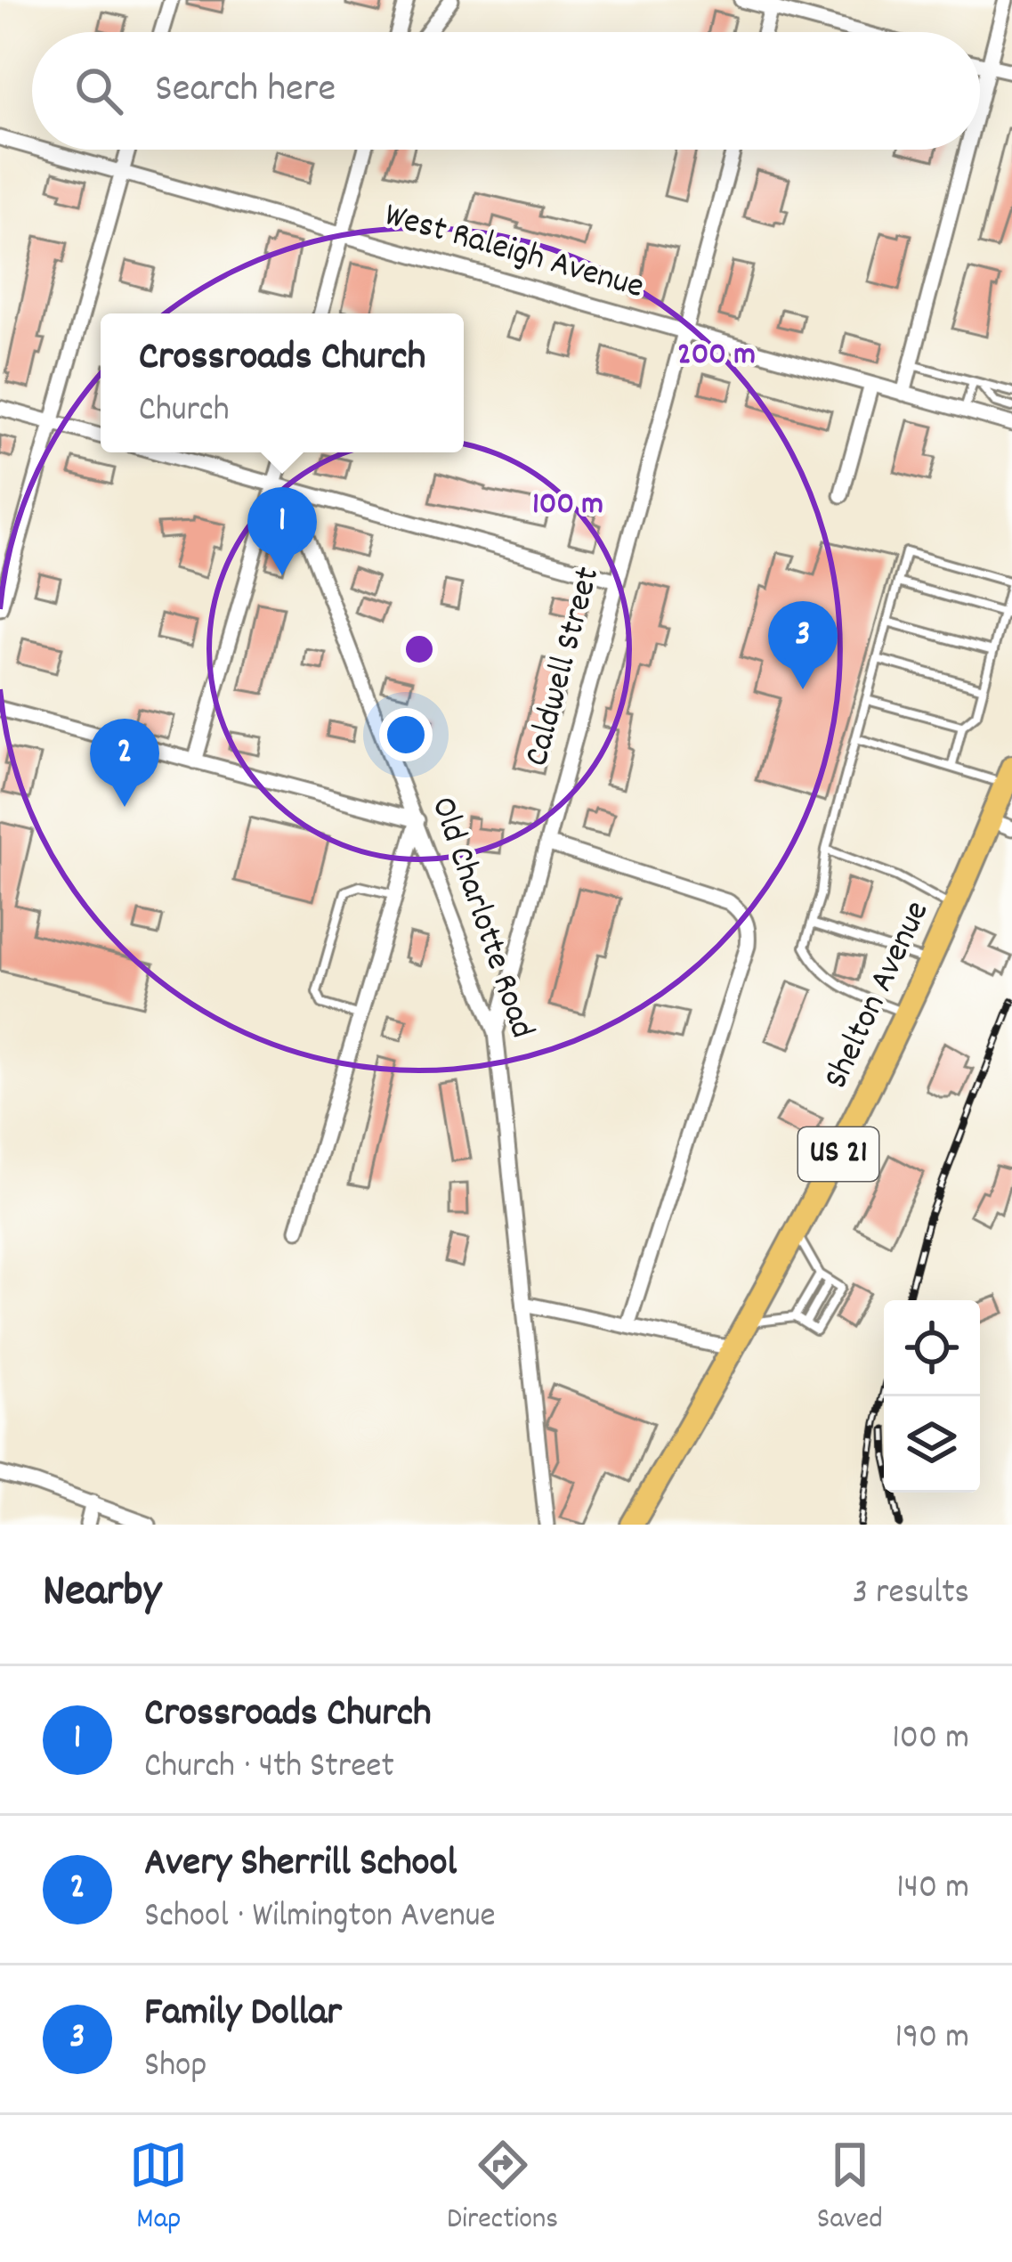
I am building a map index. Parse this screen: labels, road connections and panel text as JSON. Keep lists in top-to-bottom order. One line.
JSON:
{"streets":{"main road":["Shelton Avenue","US 21"],"street":["West Raleigh Avenue","Caldwell Street","Old Charlotte Road"]},"crossings":[["West Raleigh Avenue","Caldwell Street"],["Caldwell Street","Old Charlotte Road"]],"page":{"search":"Search here","popup":["Crossroads Church","Church"],"pins":["1","3","2"],"heading":["Nearby","3 results"],"list":[{"mark":"1","name":"Crossroads Church","note":"Church · 4th Street","value":"100 m"},{"mark":"2","name":"Avery Sherrill School","note":"School · Wilmington Avenue","value":"140 m"},{"mark":"3","name":"Family Dollar","note":"Shop","value":"190 m"}],"nav":["Map","Directions","Saved"]},"rings":["200 m","100 m"]}
